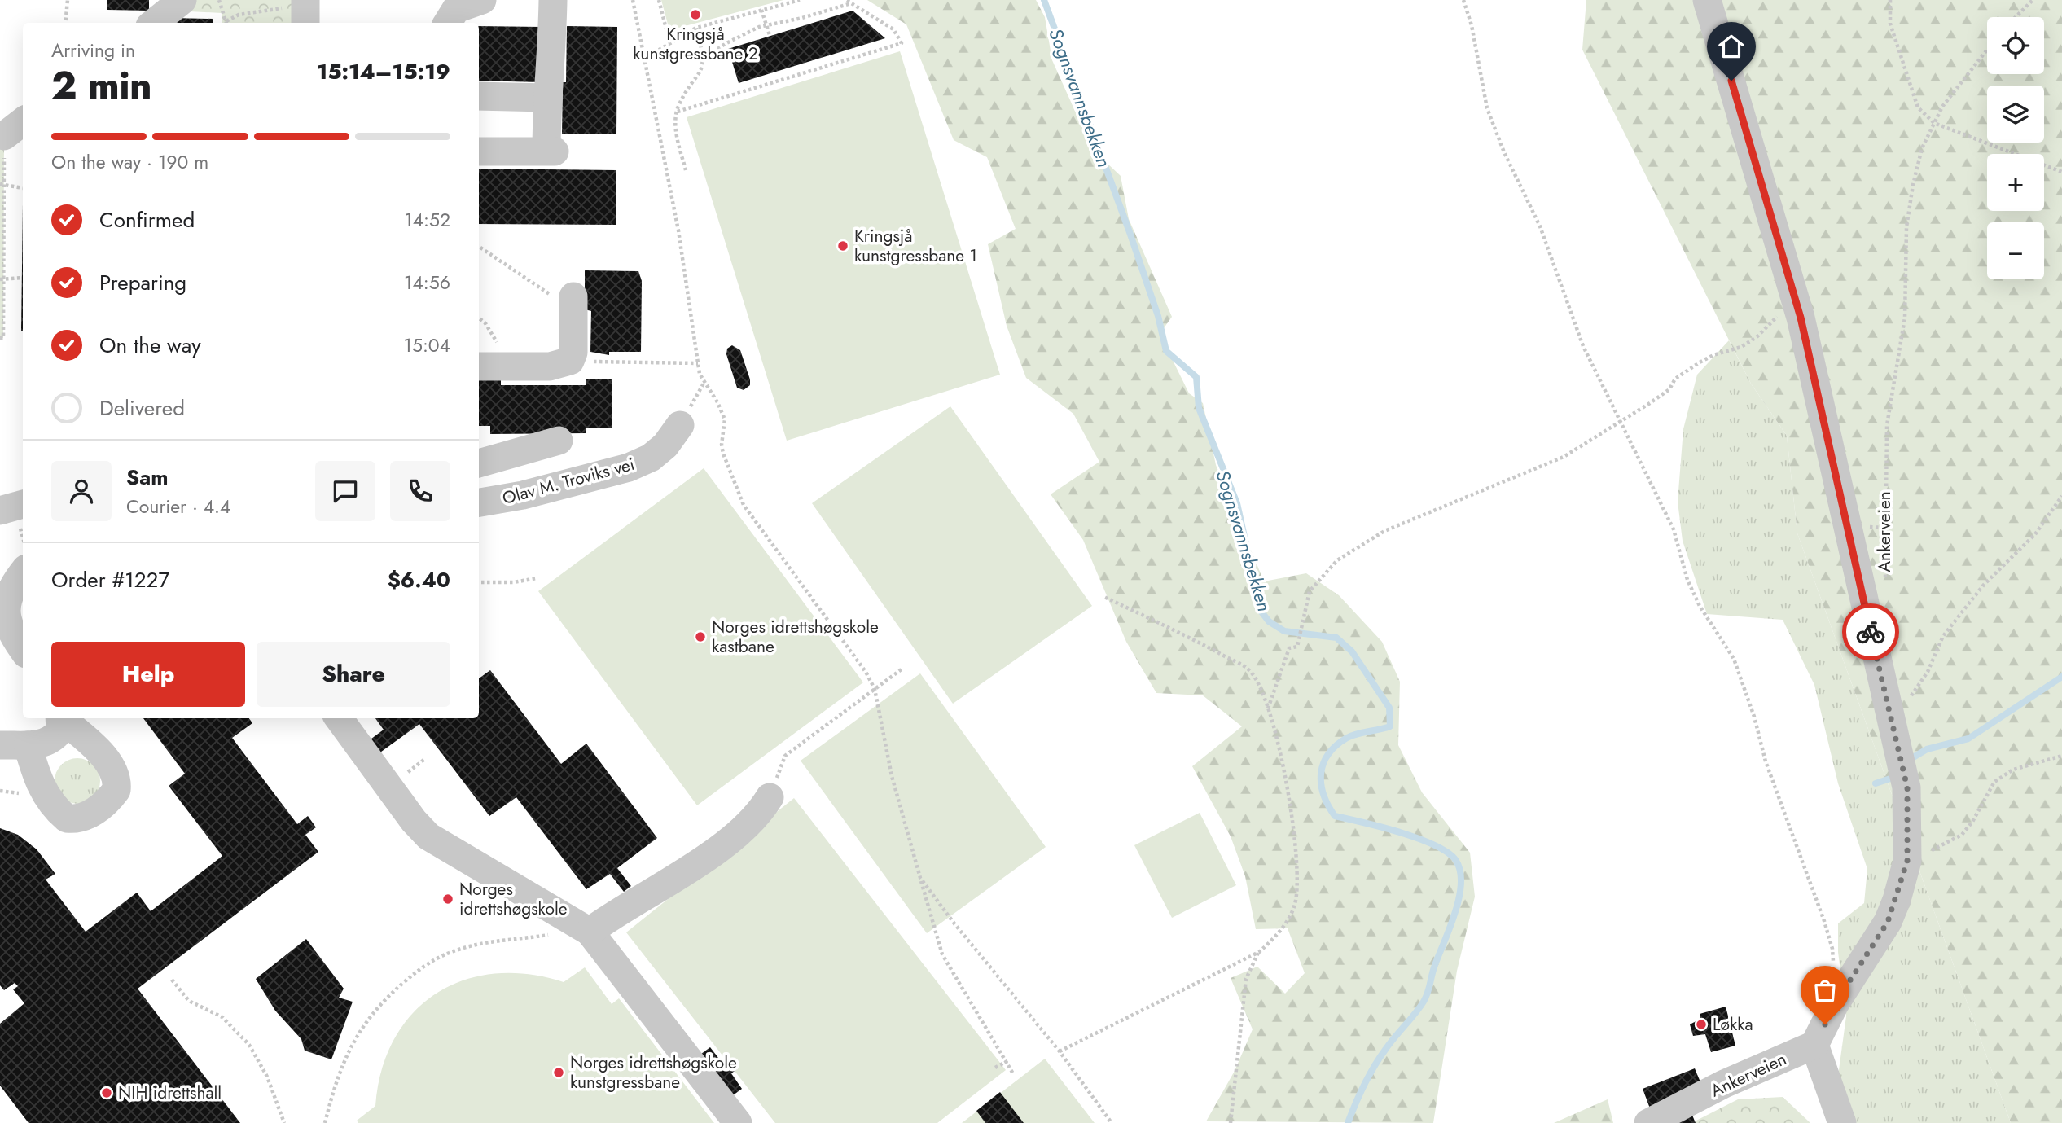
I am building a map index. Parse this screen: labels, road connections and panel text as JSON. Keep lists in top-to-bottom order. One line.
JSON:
{"streets":{"street":["Olav M. Troviks vei","Ankerveien"]},"water":["Sognsvannsbekken"],"places":["Kringsjå kunstgressbane 2","Kringsjå kunstgressbane 1","Norges idrettshøgskole kastbane","Norges idrettshøgskole","Løkka","Norges idrettshøgskole kunstgressbane","NIH idrettshall"],"page":{"map_buttons":["+","−"],"heading":["2 min","Arriving in","15:14–15:19"],"panel":["Sam","Courier · 4.4","Order #1227","$6.40"],"bar":"On the way · 190 m","list":[["Confirmed","14:52"],["Preparing","14:56"],["On the way","15:04"],"Delivered"],"buttons":["Help","Share"]}}
